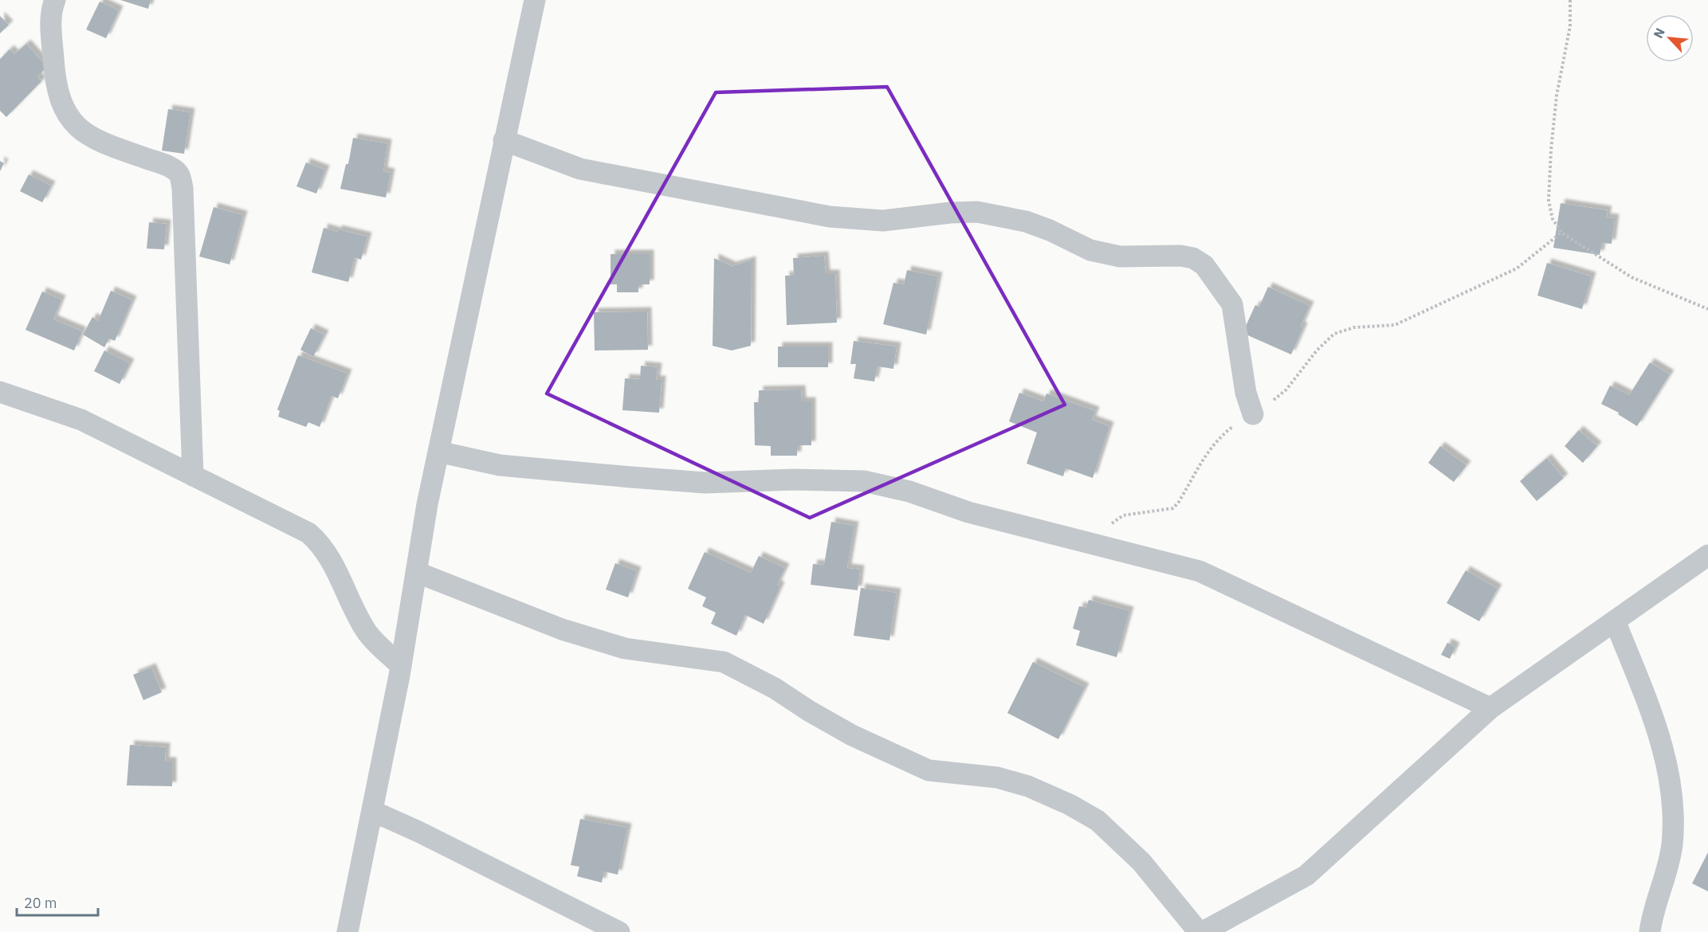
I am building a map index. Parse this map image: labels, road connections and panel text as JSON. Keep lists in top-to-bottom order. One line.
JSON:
{"scale_bar":"20 m","north":"top left"}
